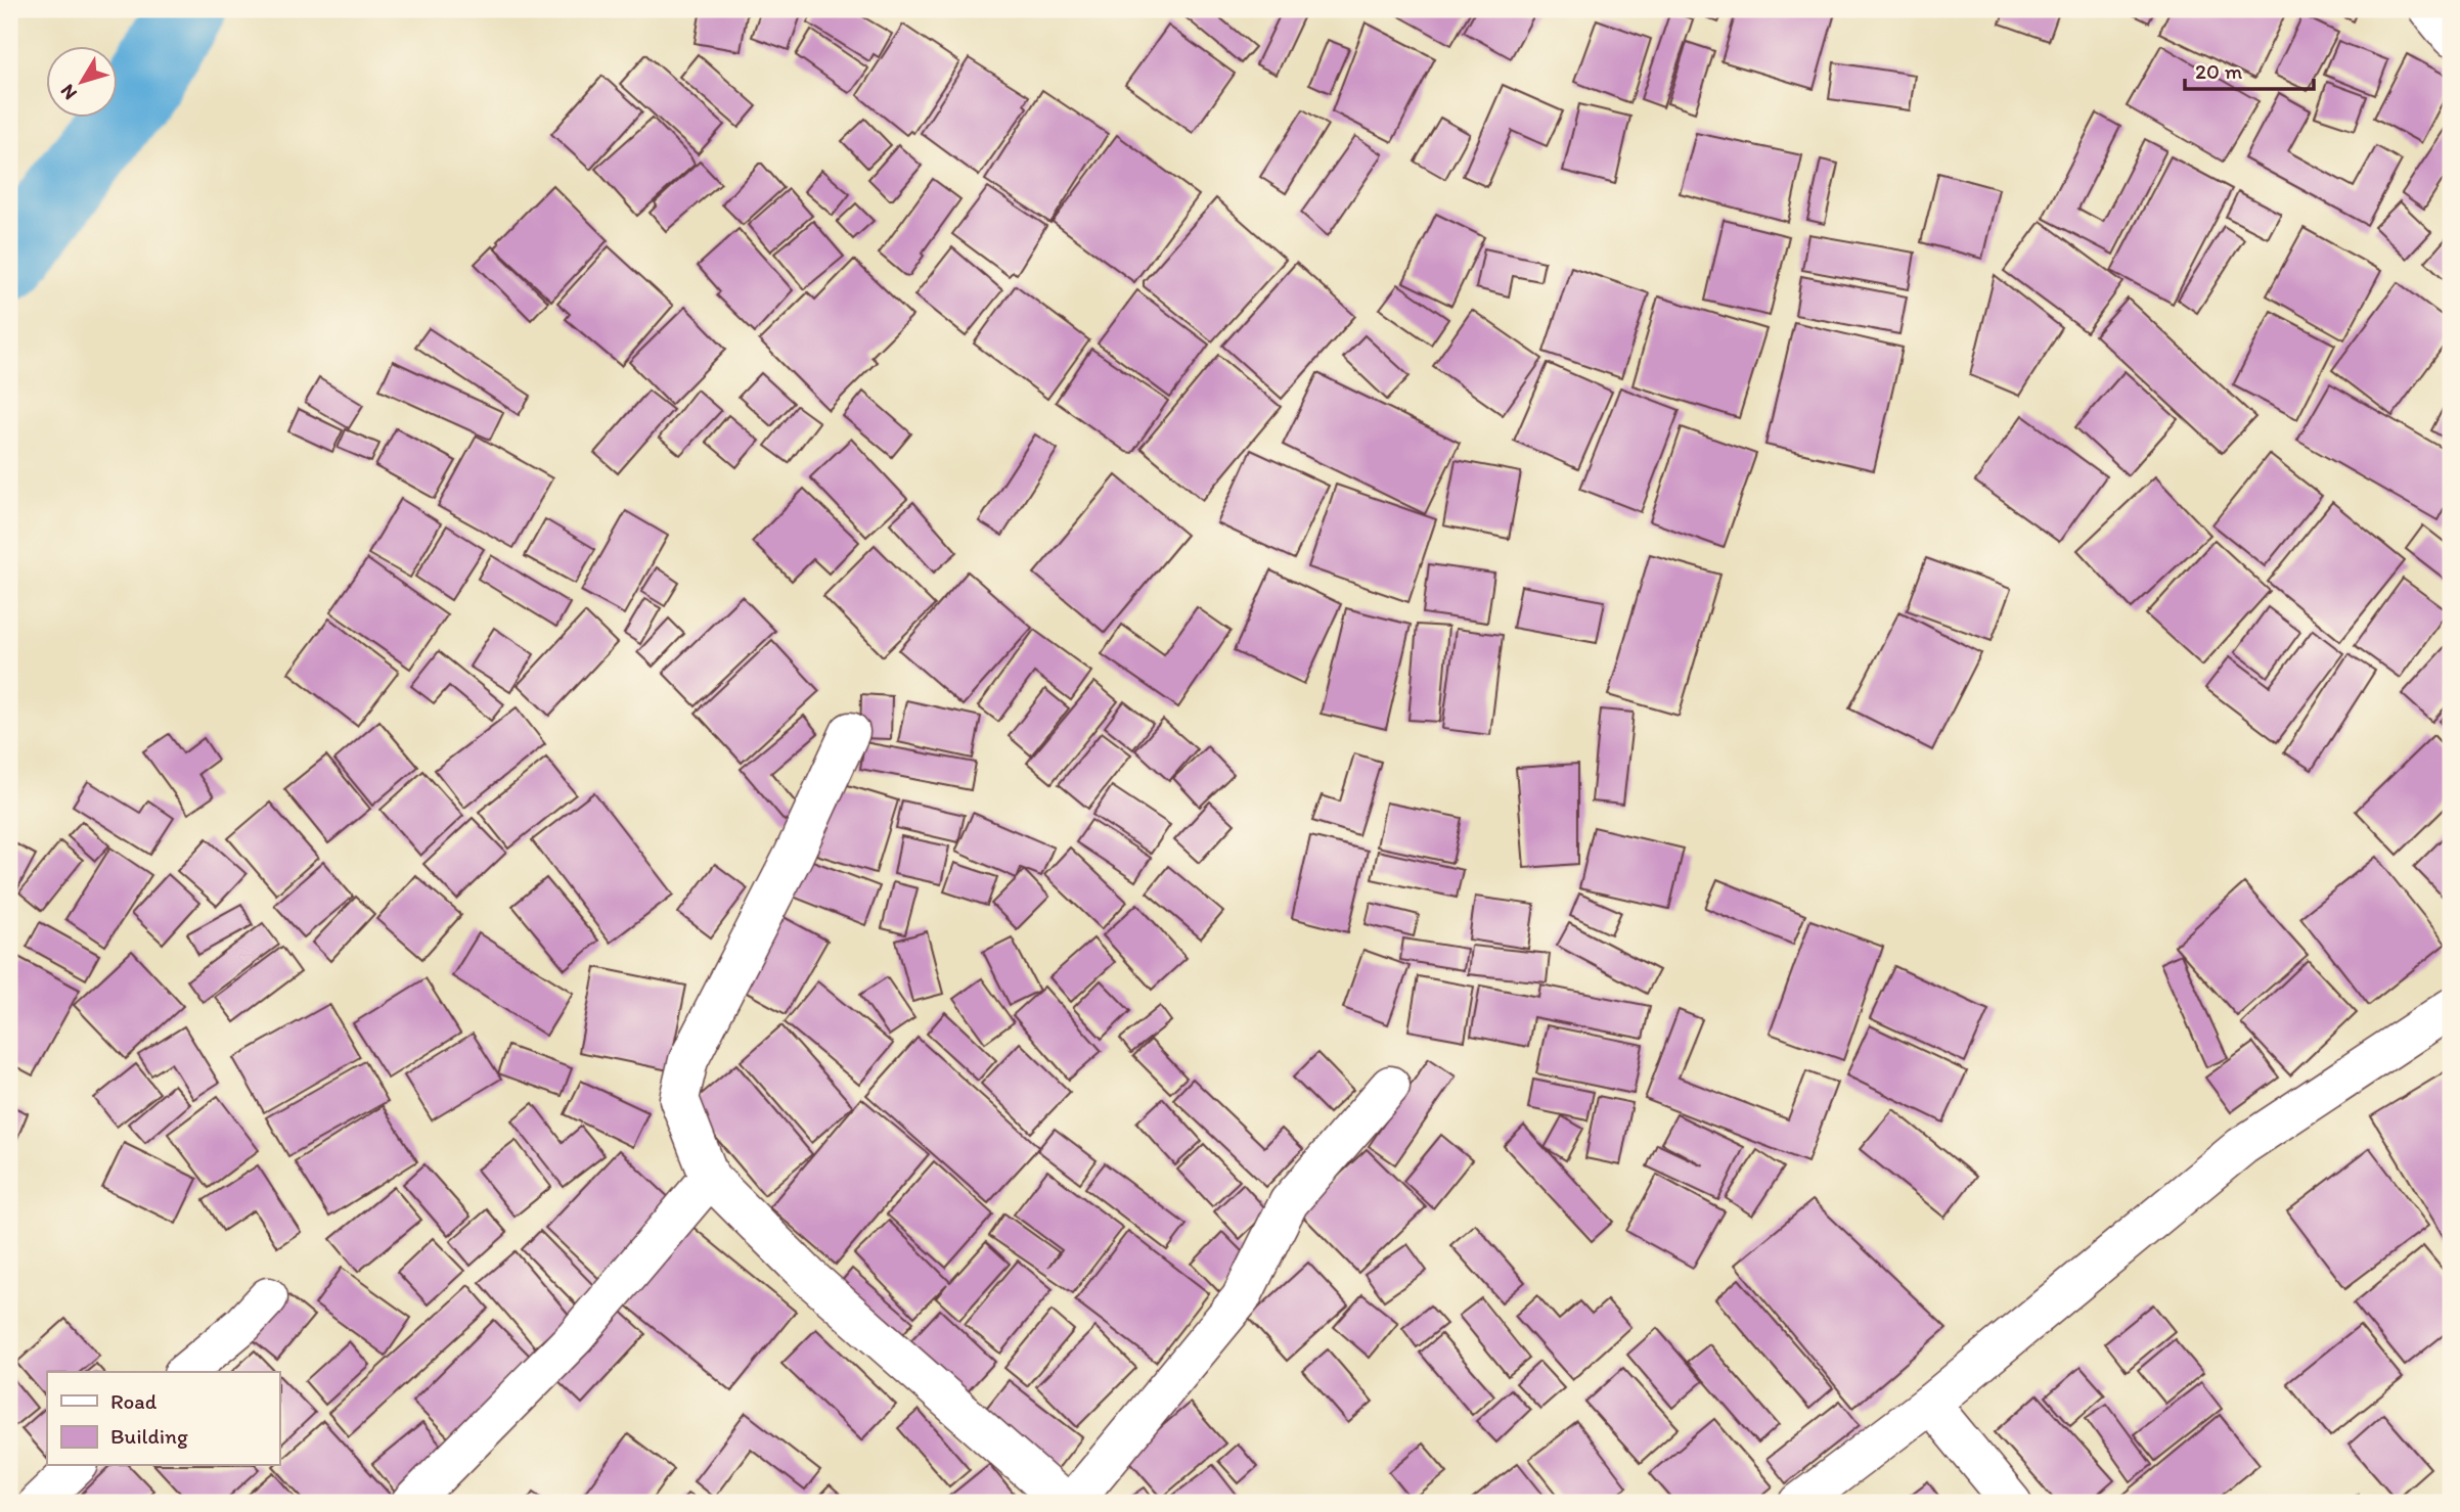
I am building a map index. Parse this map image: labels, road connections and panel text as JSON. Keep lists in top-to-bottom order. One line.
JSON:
{"legend":["Road","Building"],"scale_bar":"20 m","north":"bottom left"}
